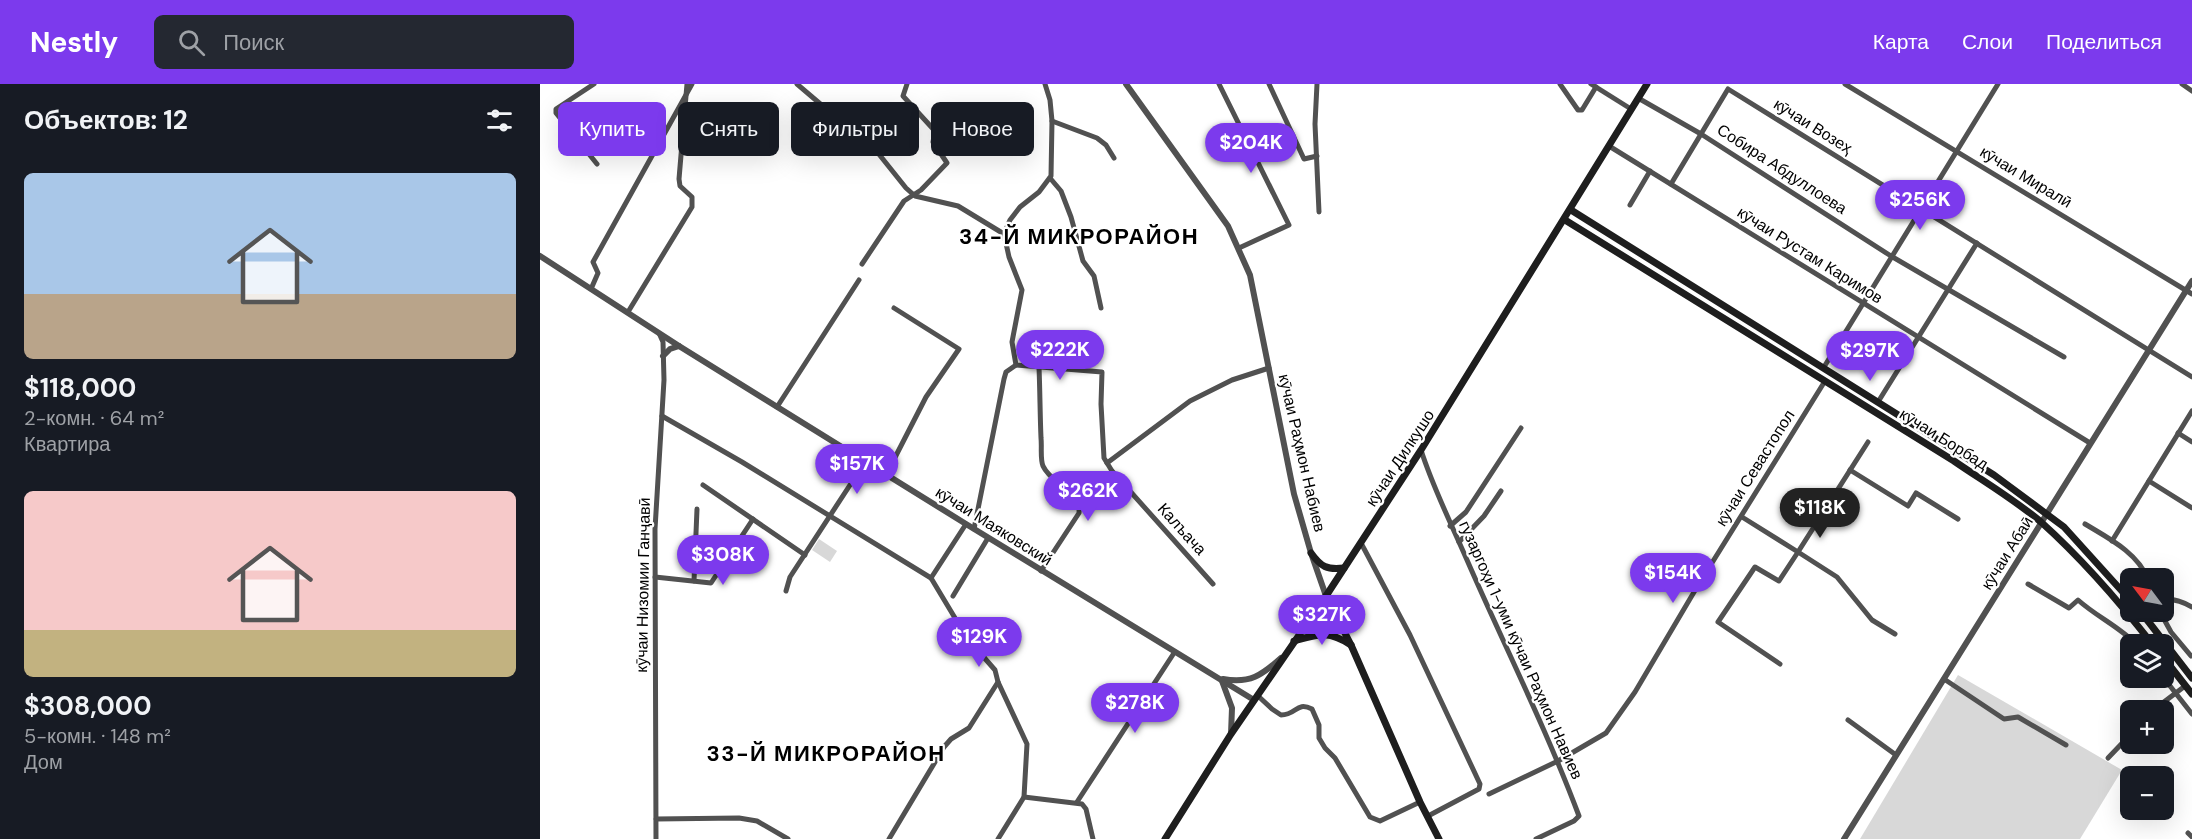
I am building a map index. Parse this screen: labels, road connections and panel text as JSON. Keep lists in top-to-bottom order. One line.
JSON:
{"streets":{"main road":["кӯчаи Борбад","кӯчаи Раҳмон Набиев","кӯчаи Дилкушо"],"street":["кӯчаи Возеҳ","Собира Абдуллоева","кӯчаи Миралӣ","кӯчаи Рустам Каримов","кӯчаи Севастопол","кӯчаи Маяковский","Калъача","кӯчаи Абаӣ","кӯчаи Низомии Ганҷавӣ","гузаргоҳи 1-уми кӯчаи Раҳмон Навиев"]},"crossings":[["кӯчаи Возеҳ","Собира Абдуллоева"],["кӯчаи Возеҳ","кӯчаи Рустам Каримов"],["кӯчаи Возеҳ","кӯчаи Абаӣ"],["Собира Абдуллоева","кӯчаи Дилкушо"],["кӯчаи Миралӣ","кӯчаи Абаӣ"],["кӯчаи Рустам Каримов","кӯчаи Дилкушо"],["кӯчаи Рустам Каримов","кӯчаи Абаӣ"],["кӯчаи Борбад","кӯчаи Дилкушо"],["кӯчаи Борбад","кӯчаи Севастопол"],["кӯчаи Борбад","кӯчаи Абаӣ"],["кӯчаи Раҳмон Набиев","кӯчаи Дилкушо"],["кӯчаи Дилкушо","кӯчаи Маяковский"],["кӯчаи Дилкушо","гузаргоҳи 1-уми кӯчаи Раҳмон Навиев"],["кӯчаи Севастопол","гузаргоҳи 1-уми кӯчаи Раҳмон Навиев"],["кӯчаи Маяковский","кӯчаи Низомии Ганҷавӣ"]],"districts":["34-Й МИКРОРАЙОН","33-Й МИКРОРАЙОН"],"north":"top left","page":{"header":"Nestly","search":"Поиск","nav":["Карта","Слои","Поделиться"],"heading":"Объектов: 12","chip":["Купить","Снять","Фильтры","Новое"],"price":["$204K","$256K","$222K","$297K","$157K","$262K","$118K","$308K","$154K","$327K","$129K","$278K"],"list":[{"name":"$118,000","note":"2-комн. · 64 m² · Квартира"},{"name":"$308,000","note":"5-комн. · 148 m² · Дом"}],"map_buttons":["+","−"]}}
